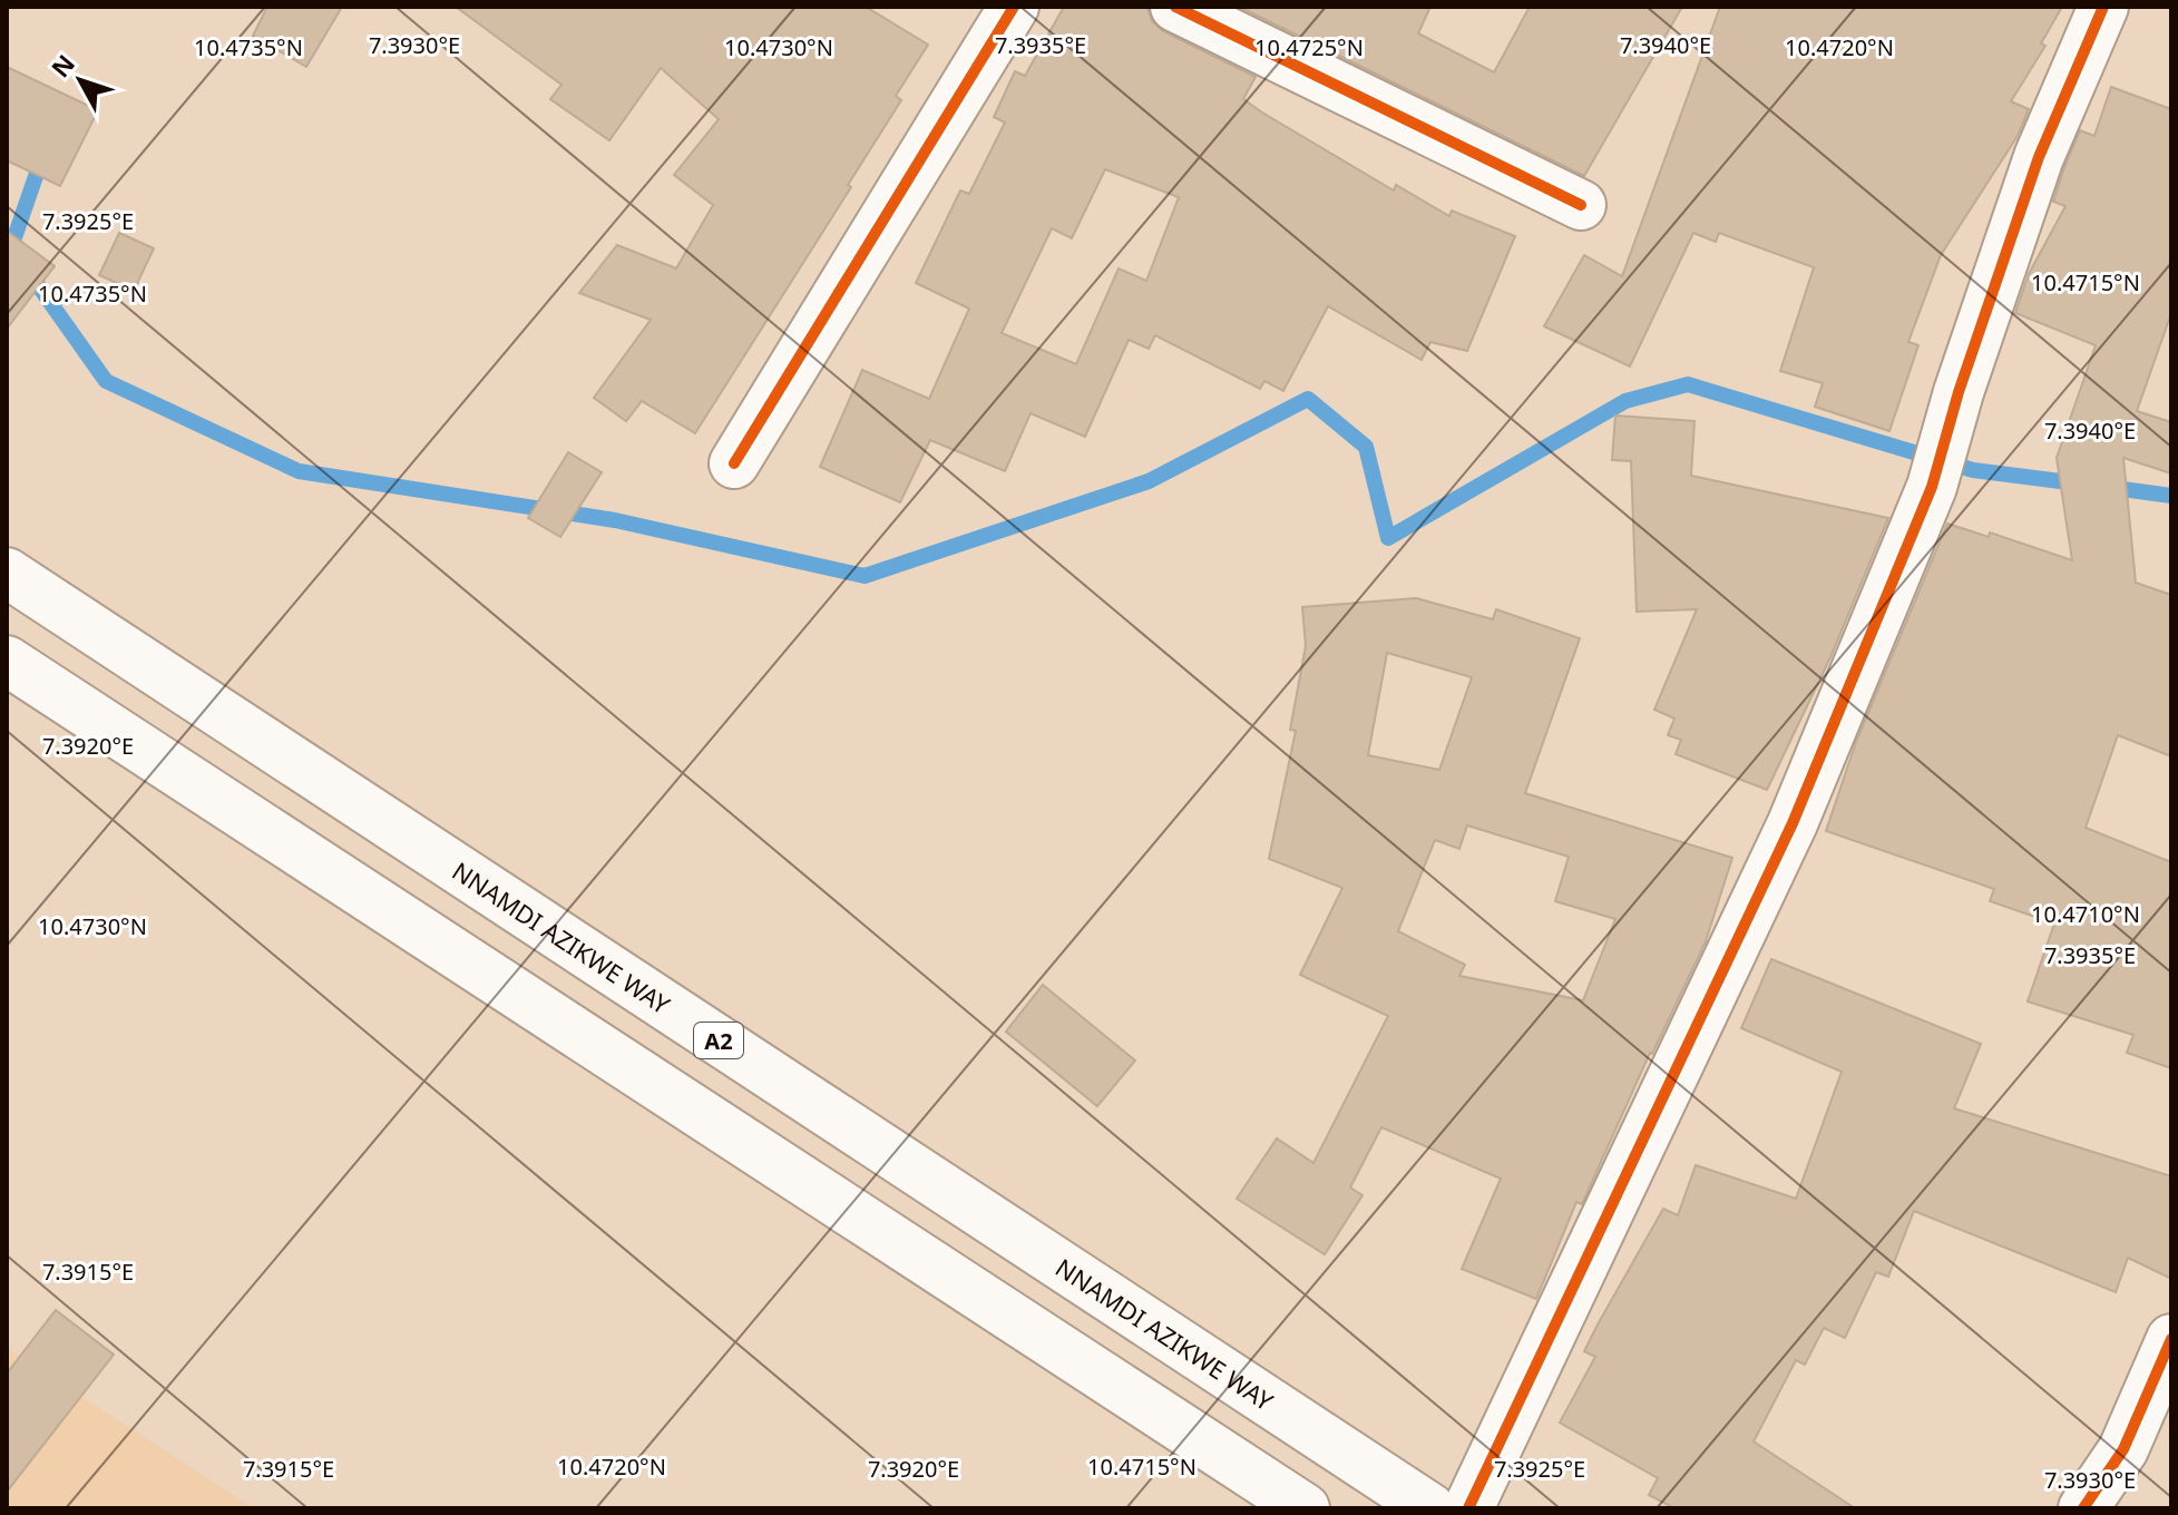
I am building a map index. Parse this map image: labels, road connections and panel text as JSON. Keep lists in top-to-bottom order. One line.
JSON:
{"streets":{"main road":["NNAMDI AZIKWE WAY","A2"]},"north":"top left","coordinates":["7.3935°E","7.3930°E","7.3940°E","10.4735°N","10.4730°N","10.4725°N","10.4720°N","7.3925°E","10.4715°N","7.3920°E","10.4710°N","7.3915°E"]}
